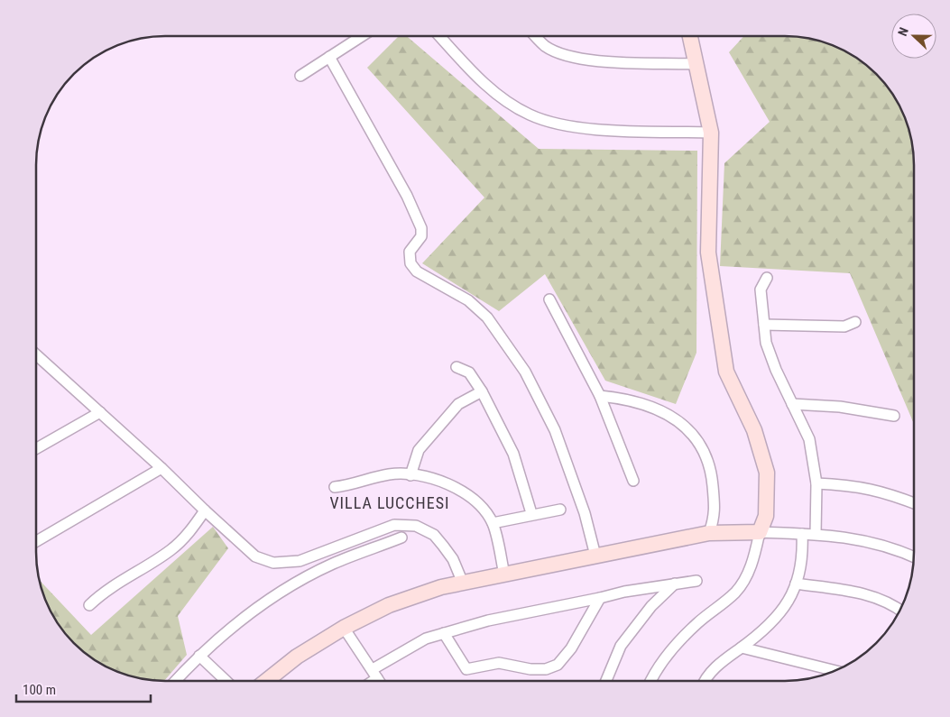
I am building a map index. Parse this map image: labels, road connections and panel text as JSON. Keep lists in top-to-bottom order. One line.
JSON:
{"districts":["VILLA LUCCHESI"],"scale_bar":"100 m","north":"left"}
